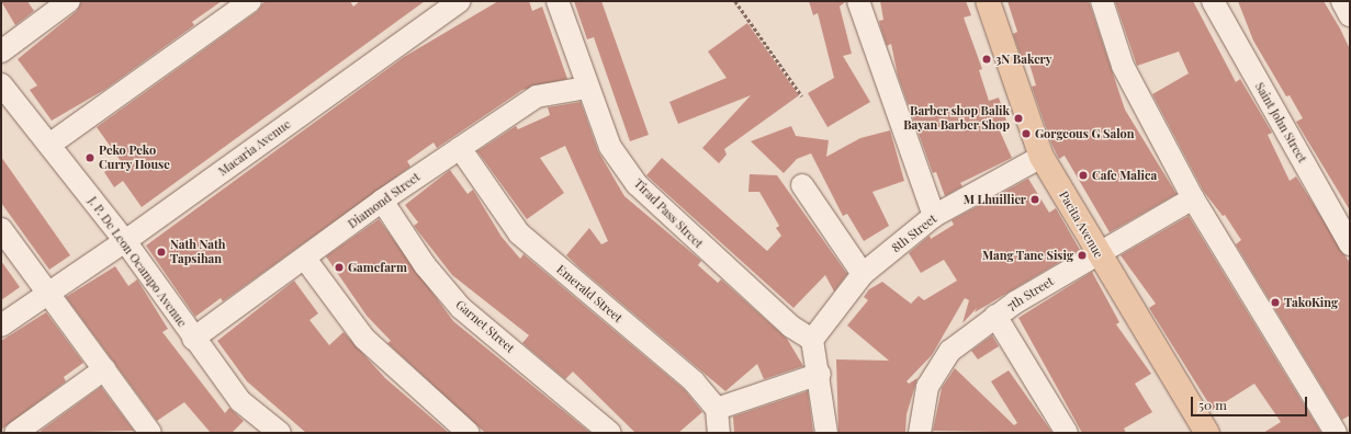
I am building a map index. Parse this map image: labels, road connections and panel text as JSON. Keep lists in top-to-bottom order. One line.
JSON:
{"streets":{"main road":["Pacita Avenue"],"street":["Saint John Street","Macaria Avenue","Diamond Street","Tirad Pass Street","8th Street","J. P. De Leon Ocampo Avenue","Emerald Street","7th Street","Garnet Street"]},"crossings":[["Macaria Avenue","J. P. De Leon Ocampo Avenue"],["Diamond Street","Tirad Pass Street"],["Diamond Street","J. P. De Leon Ocampo Avenue"],["Diamond Street","Emerald Street"],["Diamond Street","Garnet Street"],["Tirad Pass Street","8th Street"],["Pacita Avenue","8th Street"],["Pacita Avenue","7th Street"]],"places":["3N Bakery","Barber shop Balik Bayan Barber Shop","Gorgeous G Salon","Peko Peko Curry House","Cafe Malica","M Lhuillier","Nath Nath Tapsihan","Mang Tane Sisig","Gamefarm","TakoKing"],"scale_bar":"50 m"}
